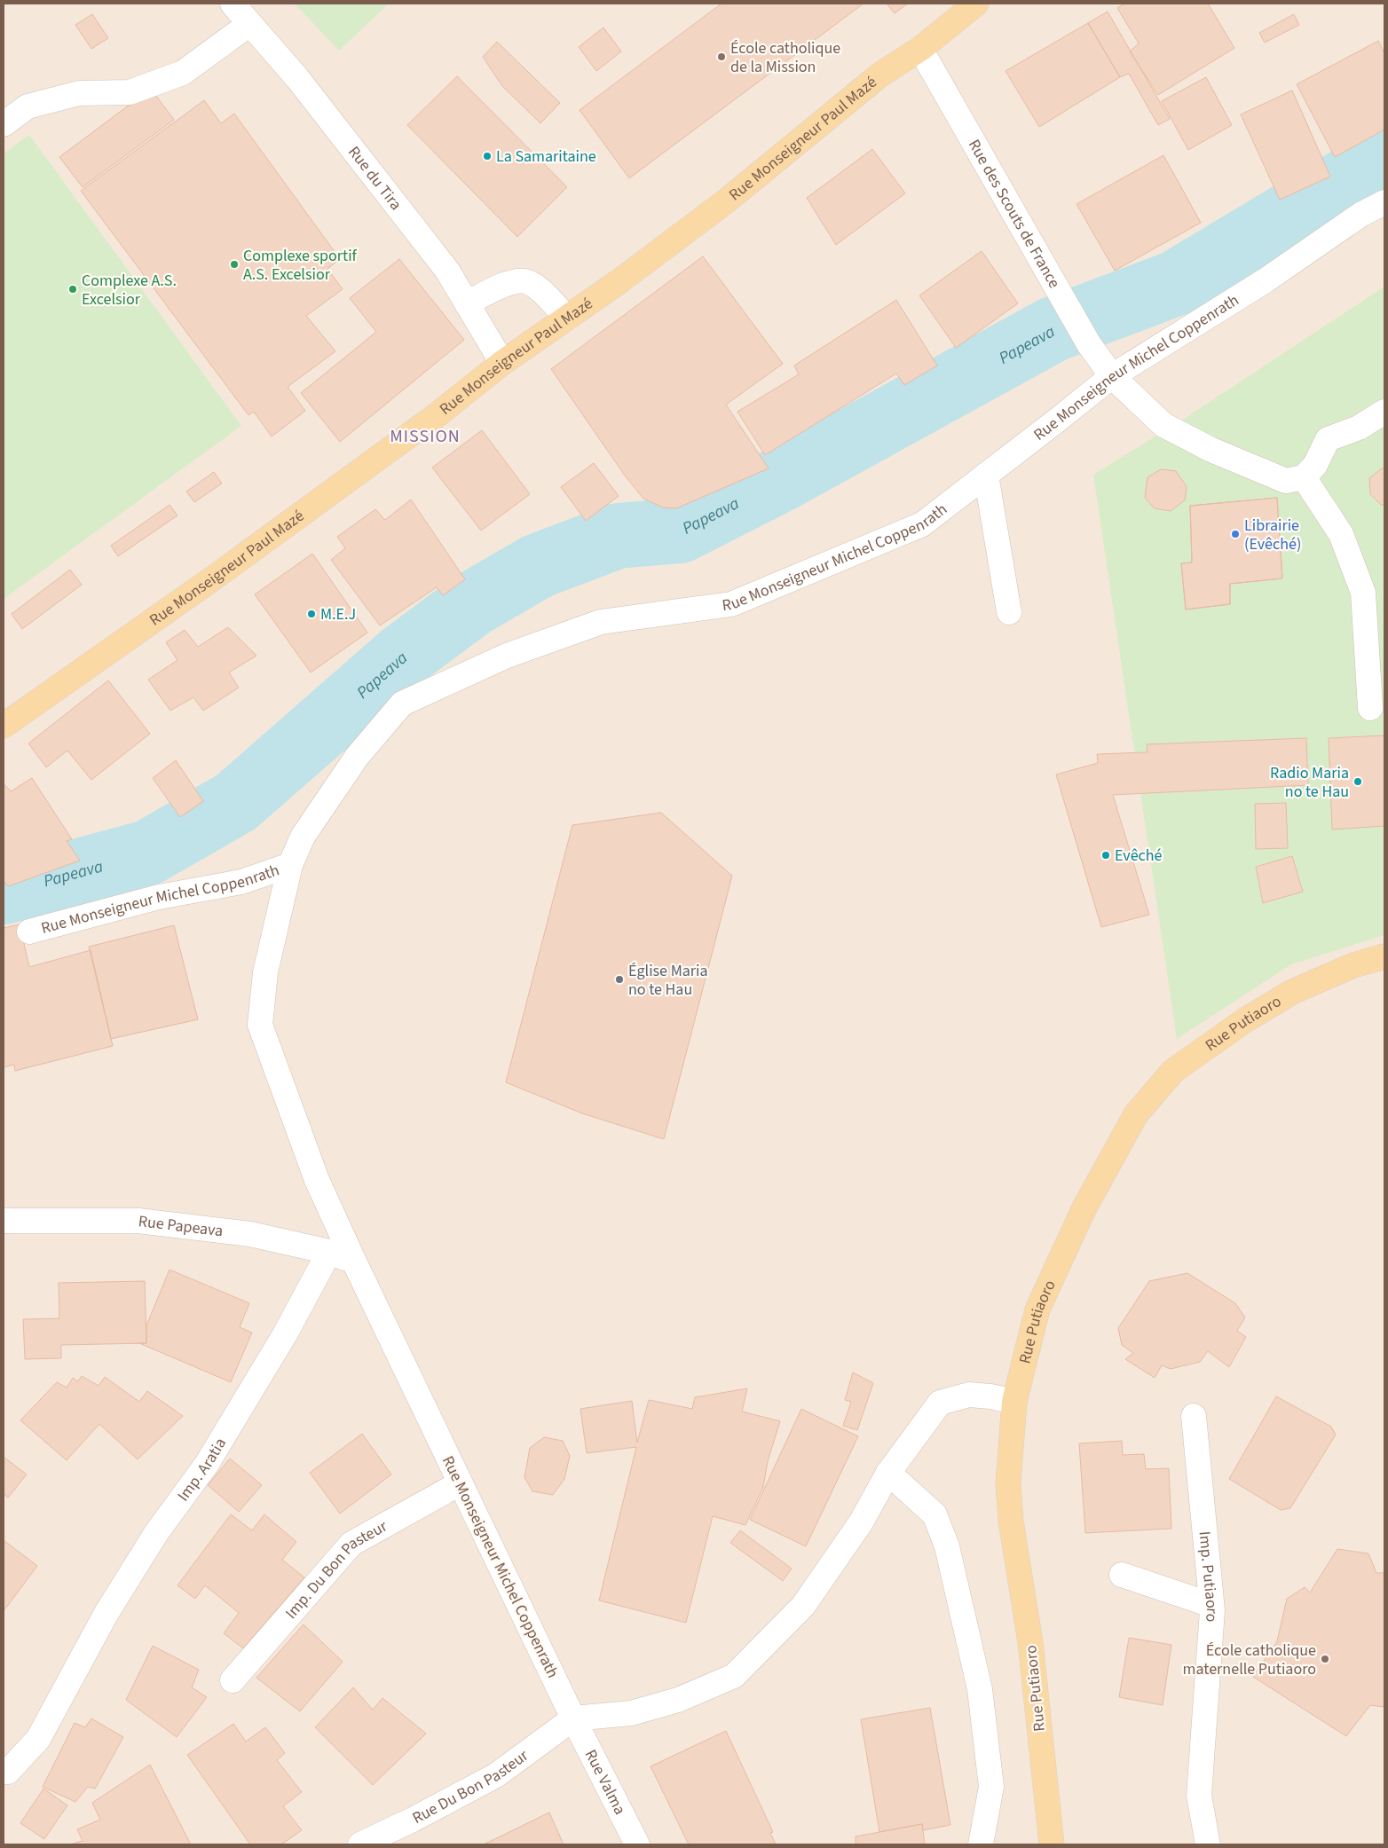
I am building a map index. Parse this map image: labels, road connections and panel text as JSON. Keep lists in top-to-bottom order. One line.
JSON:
{"streets":{"main road":["Rue Monseigneur Paul Mazé","Rue Putiaoro"],"street":["Rue du Tira","Rue des Scouts de France","Rue Monseigneur Michel Coppenrath","Rue Papeava","Imp. Aratia","Imp. Du Bon Pasteur","Imp. Putiaoro","Rue Valma","Rue Du Bon Pasteur"]},"crossings":[["Rue Monseigneur Paul Mazé","Rue du Tira"],["Rue Monseigneur Paul Mazé","Rue des Scouts de France"],["Rue des Scouts de France","Rue Monseigneur Michel Coppenrath"],["Rue Monseigneur Michel Coppenrath","Rue Papeava"],["Rue Monseigneur Michel Coppenrath","Imp. Du Bon Pasteur"],["Rue Monseigneur Michel Coppenrath","Rue Valma"],["Rue Monseigneur Michel Coppenrath","Rue Du Bon Pasteur"],["Rue Papeava","Imp. Aratia"],["Rue Valma","Rue Du Bon Pasteur"]],"districts":["MISSION"],"water":["Papeava"],"places":["École catholique de la Mission","La Samaritaine","Complexe sportif A.S. Excelsior","Complexe A.S. Excelsior","Librairie (Evêché)","M.E.J","Radio Maria no te Hau","Evêché","Église Maria no te Hau","École catholique maternelle Putiaoro"]}
